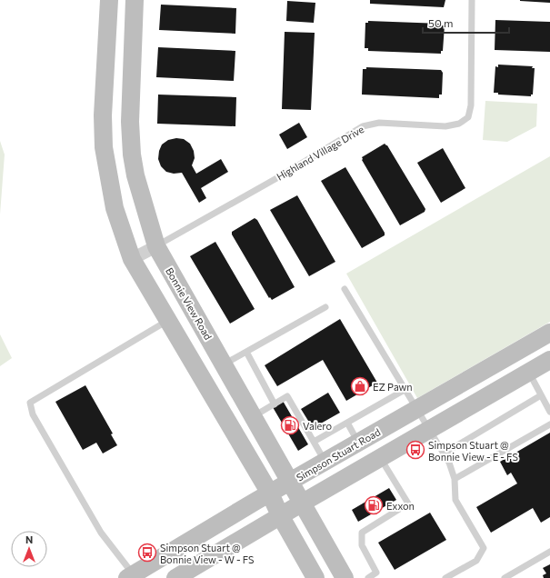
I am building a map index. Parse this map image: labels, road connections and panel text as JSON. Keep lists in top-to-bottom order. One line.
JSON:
{"streets":{"main road":["Bonnie View Road","Simpson Stuart Road"],"lane":["Highland Village Drive"]},"crossings":[["Highland Village Drive","Bonnie View Road"],["Bonnie View Road","Simpson Stuart Road"]],"places":{"shop":["EZ Pawn"],"fuel station":["Valero","Exxon"],"bus stop":["Simpson Stuart @ Bonnie View - E - FS","Simpson Stuart @ Bonnie View - W - FS"]},"scale_bar":"50 m","north":"top"}
